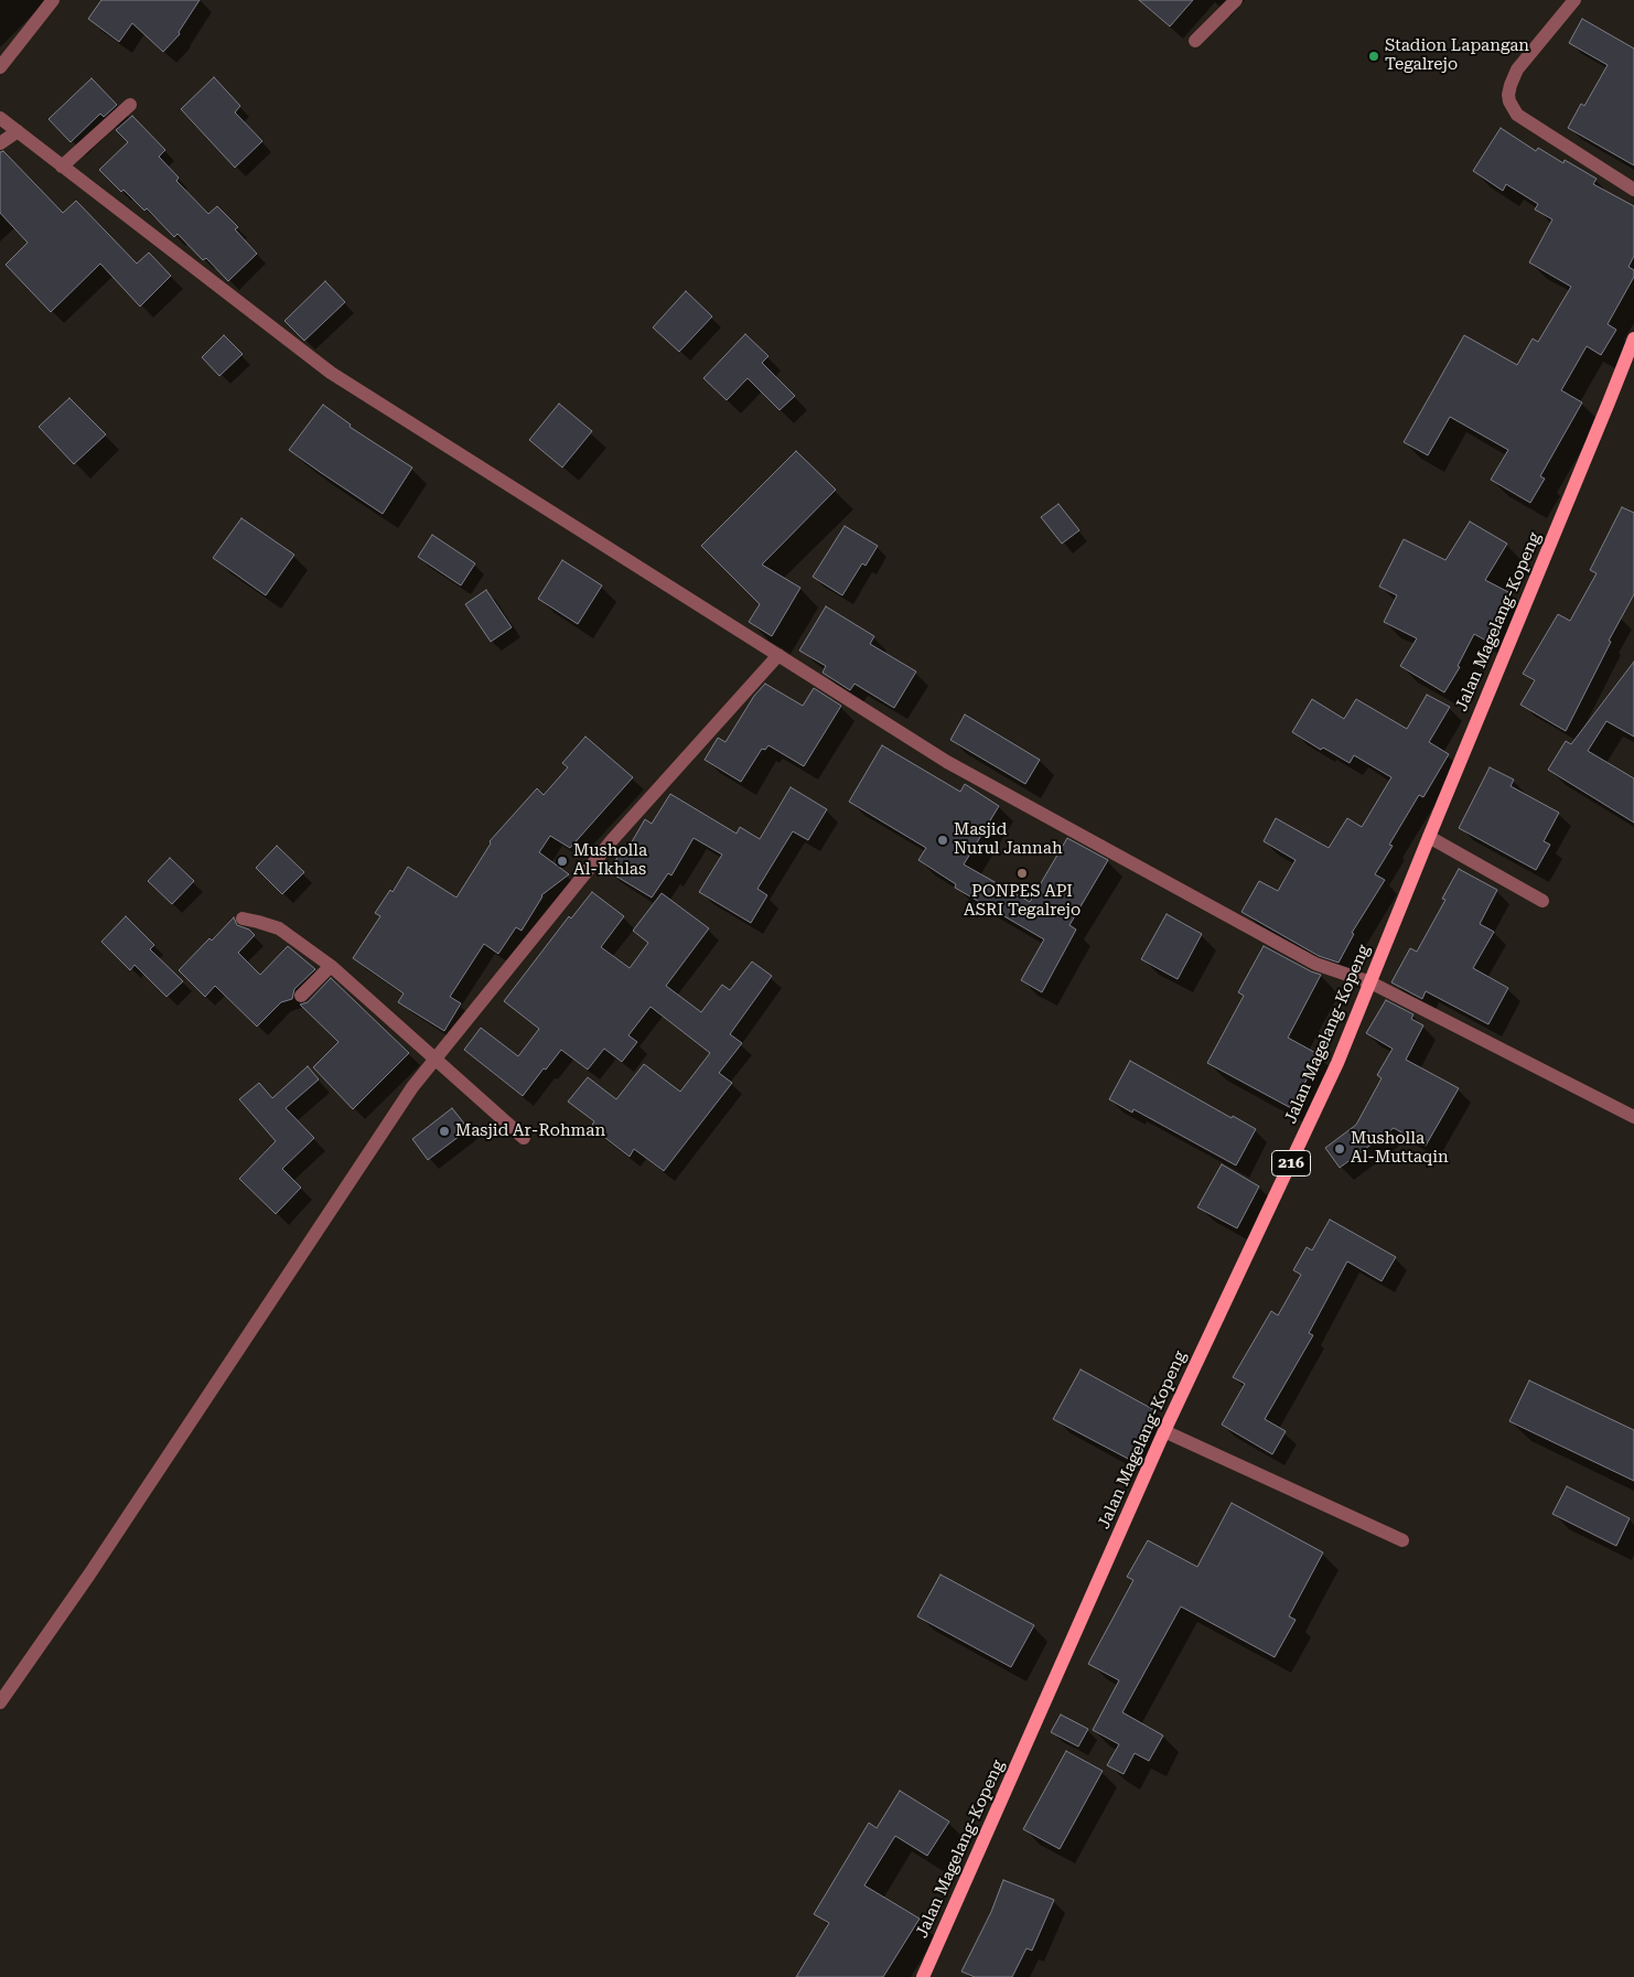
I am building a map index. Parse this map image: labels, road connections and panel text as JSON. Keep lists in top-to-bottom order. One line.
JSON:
{"streets":{"main road":["Jalan Magelang-Kopeng","216"]},"places":["Stadion Lapangan Tegalrejo","Masjid Nurul Jannah","Musholla Al-Ikhlas","PONPES API ASRI Tegalrejo","Masjid Ar-Rohman","Musholla Al-Muttaqin"]}
